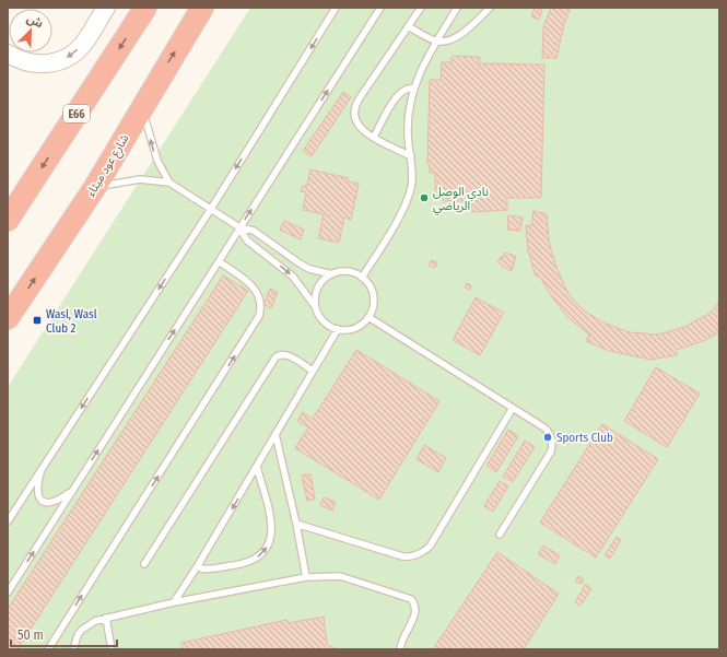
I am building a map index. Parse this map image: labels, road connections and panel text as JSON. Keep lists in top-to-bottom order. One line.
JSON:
{"streets":{"highway":["E66","شارع عود ميثاء"]},"places":{"other":["نادي الوصل الرياضي","Sports Club"],"transit":["Wasl, Wasl Club 2"]},"scale_bar":"50 m","north":"top right"}
